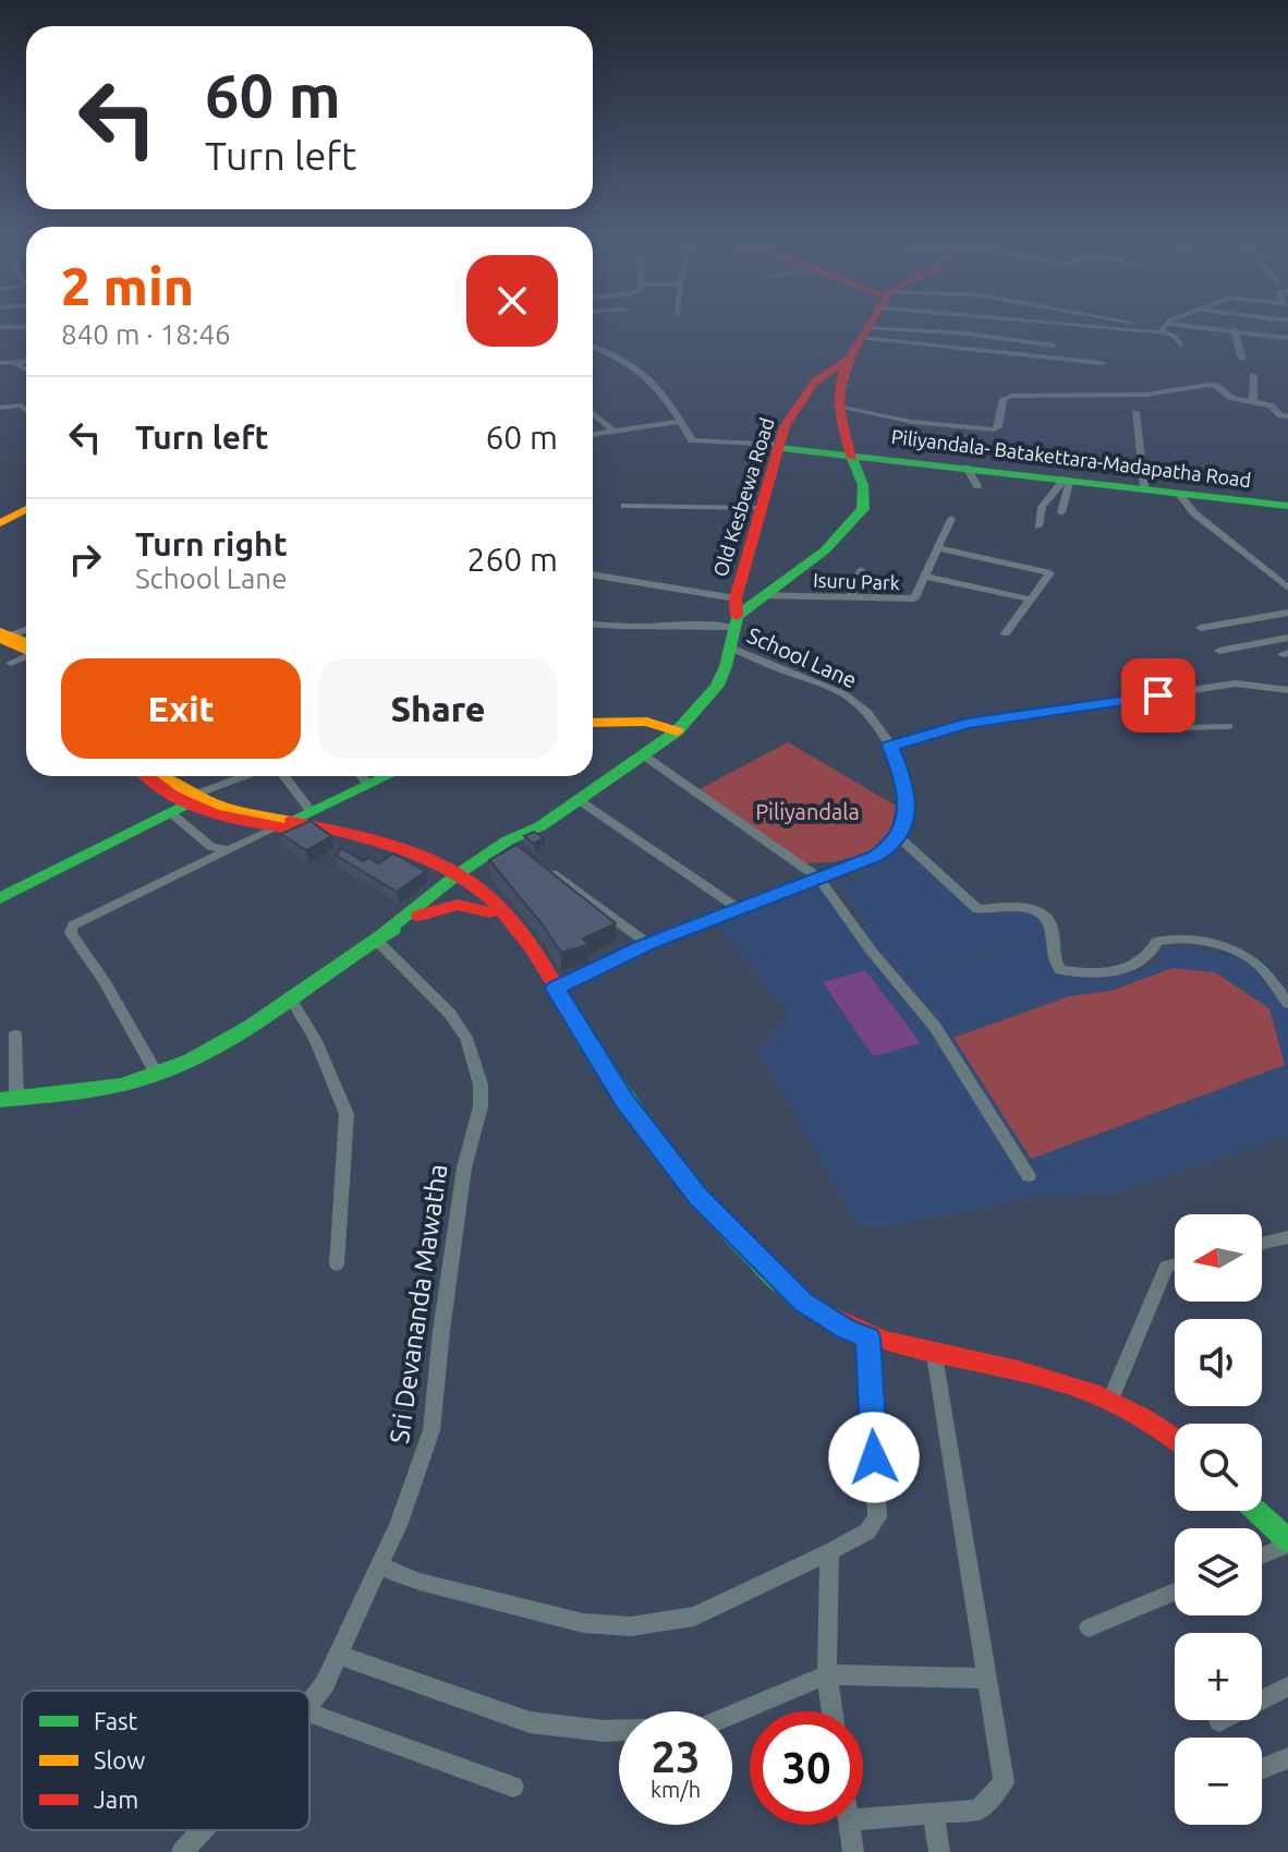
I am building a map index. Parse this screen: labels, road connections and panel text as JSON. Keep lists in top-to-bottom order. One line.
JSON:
{"streets":{"main road":["Piliyandala- Batakettara-Madapatha Road","Old Kesbewa Road"],"street":["Isuru Park","School Lane","Sri Devananda Mawatha"]},"crossings":[["Piliyandala- Batakettara-Madapatha Road","Old Kesbewa Road"],["Old Kesbewa Road","School Lane"]],"parks":["Piliyandala"],"legend":["Fast","Slow","Jam"],"north":"left","page":{"turn":["60 m","Turn left"],"heading":["2 min","840 m · 18:46"],"list":[{"name":"Turn left","value":"60 m"},{"name":"Turn right","note":"School Lane","value":"260 m"}],"buttons":["Exit","Share"],"map_buttons":["+","−"],"speed":"23 km/h","limit":"30"}}
